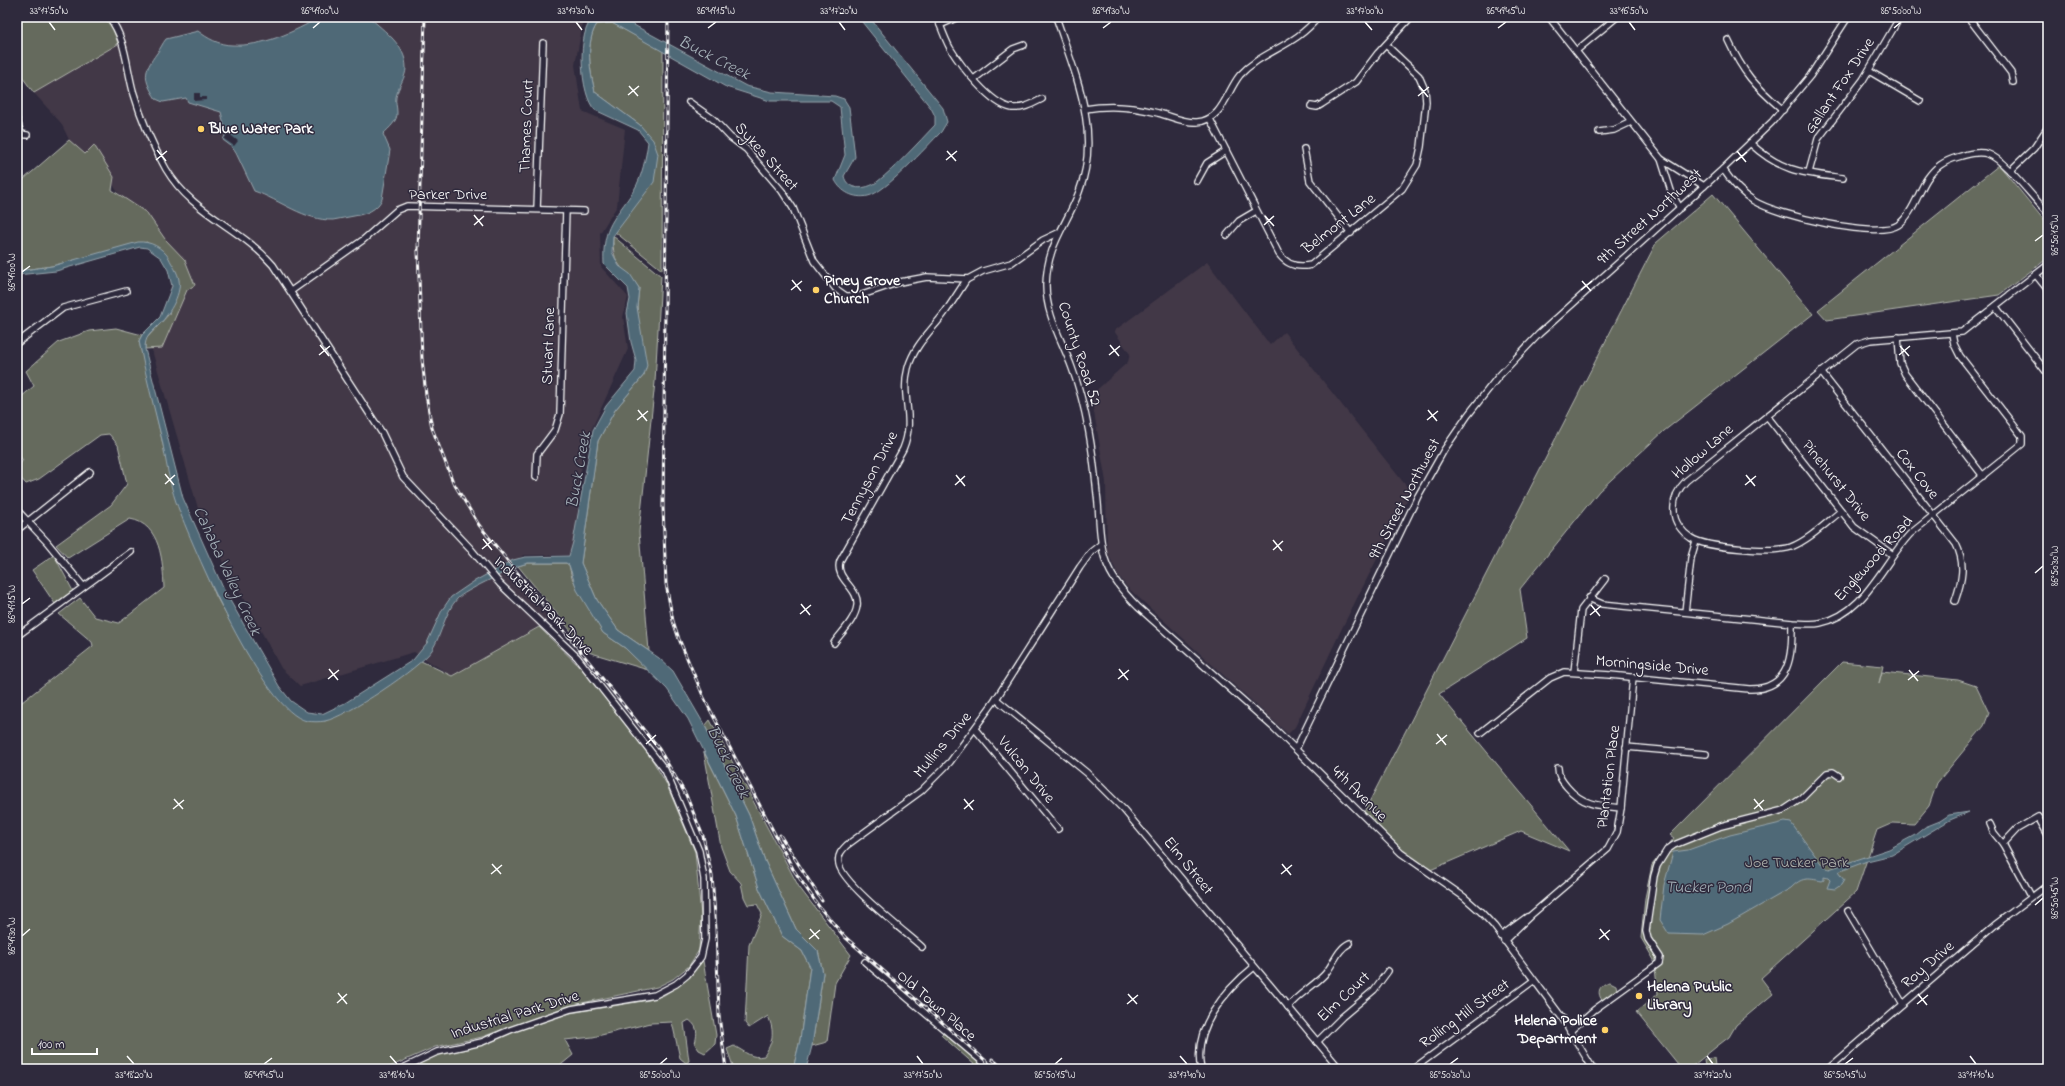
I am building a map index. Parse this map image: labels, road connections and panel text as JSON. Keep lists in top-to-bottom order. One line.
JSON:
{"streets":{"street":["Gallant Fox Drive","Thames Court","Sykes Street","Parker Drive","9th Street Northwest","Belmont Lane","Stuart Lane","County Road 52","Hollow Lane","Cox Cove","Tennyson Drive","Pinehurst Drive","Englewood Road","Industrial Park Drive","Morningside Drive","Mullins Drive","Vulcan Drive","Plantation Place","4th Avenue","Elm Street","Roy Drive","Elm Court","Old Town Place","Rolling Mill Street"]},"crossings":[["Thames Court","Parker Drive"],["Sykes Street","Tennyson Drive"],["Parker Drive","Stuart Lane"],["Parker Drive","Industrial Park Drive"],["9th Street Northwest","4th Avenue"],["County Road 52","Mullins Drive"],["County Road 52","4th Avenue"],["Hollow Lane","Cox Cove"],["Hollow Lane","Pinehurst Drive"],["Hollow Lane","Englewood Road"],["Cox Cove","Englewood Road"],["Pinehurst Drive","Englewood Road"],["Englewood Road","Morningside Drive"],["Morningside Drive","Plantation Place"],["Mullins Drive","Vulcan Drive"],["Mullins Drive","4th Avenue"],["Mullins Drive","Elm Street"],["Plantation Place","4th Avenue"],["4th Avenue","Rolling Mill Street"],["Elm Street","Elm Court"]],"water":["Buck Creek","Cahaba Valley Creek","Tucker Pond"],"parks":["Joe Tucker Park"],"places":["Blue Water Park","Piney Grove Church","Helena Public Library","Helena Police Department"],"scale_bar":"100 m","coordinates":["33°17'50\"N","86°49'00\"W","33°17'30\"N","86°49'15\"W","33°17'20\"N","86°49'30\"W","33°17'00\"N","86°49'45\"W","33°16'50\"N","86°50'00\"W","86°50'15\"W","86°50'30\"W","86°50'45\"W","33°18'20\"N","33°18'10\"N","33°17'40\"N","33°17'10\"N"]}
